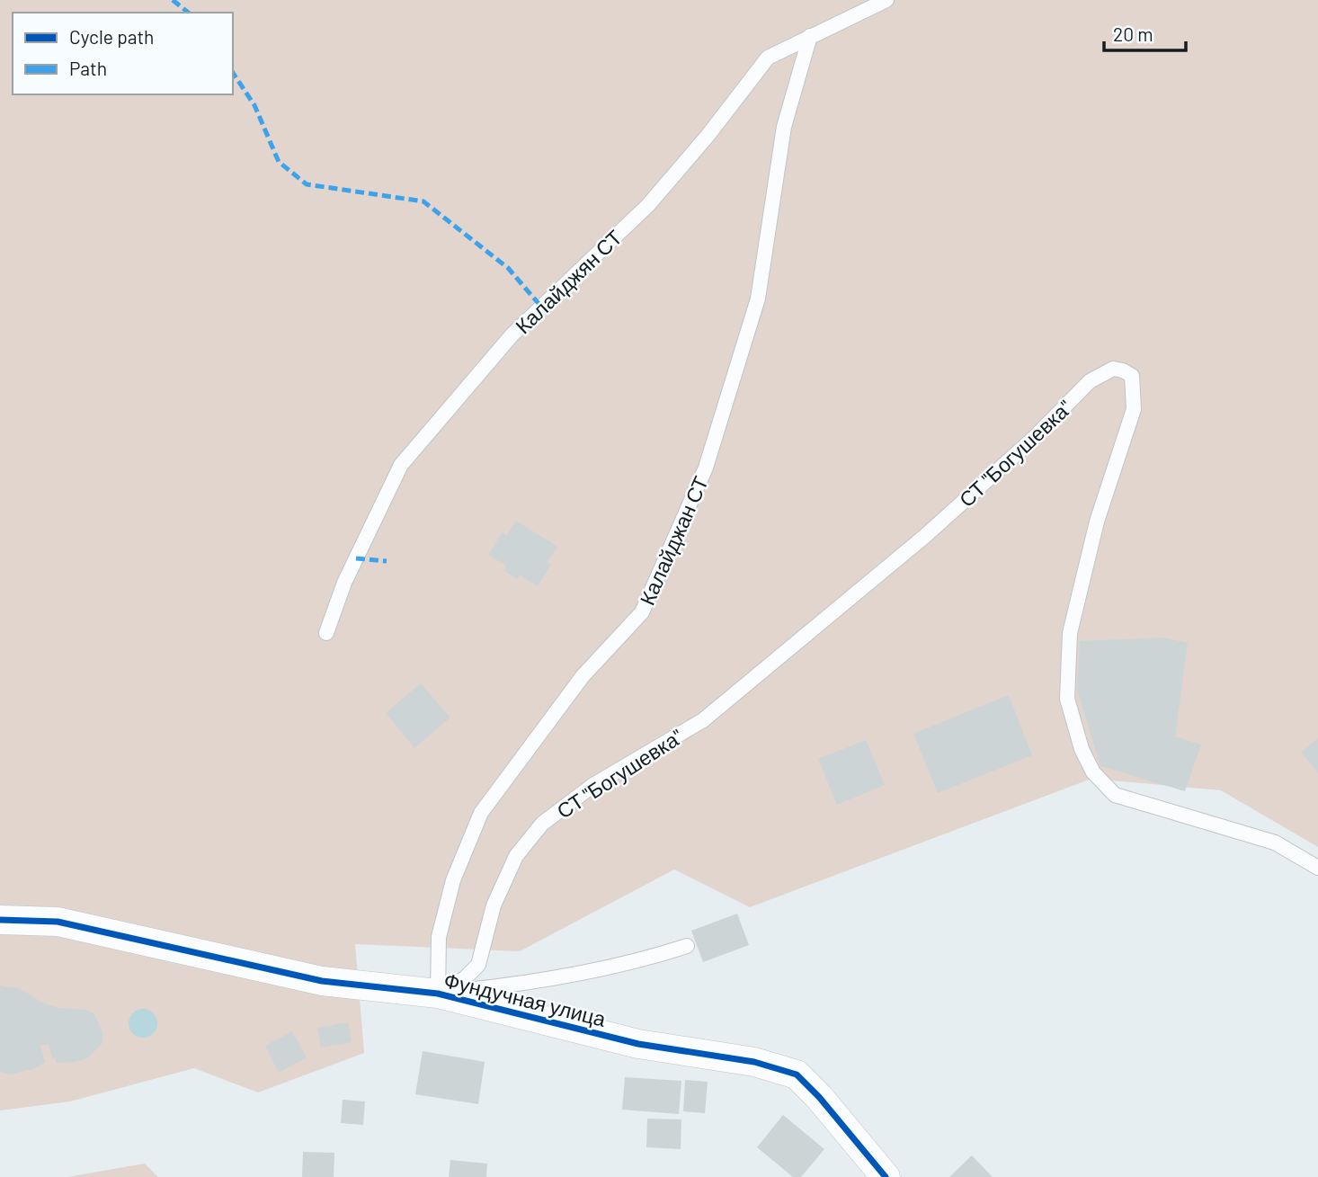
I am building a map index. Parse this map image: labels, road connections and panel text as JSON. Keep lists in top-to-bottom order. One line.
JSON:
{"streets":{"street":["Фундучная улица"],"lane":["Калайджян СТ","СТ \"Богушевка\"","Калайджан СТ"]},"crossings":[["Калайджян СТ","Калайджан СТ"],["СТ \"Богушевка\"","Калайджан СТ"],["СТ \"Богушевка\"","Фундучная улица"],["Калайджан СТ","Фундучная улица"]],"legend":["Cycle path","Path"],"scale_bar":"20 m"}
